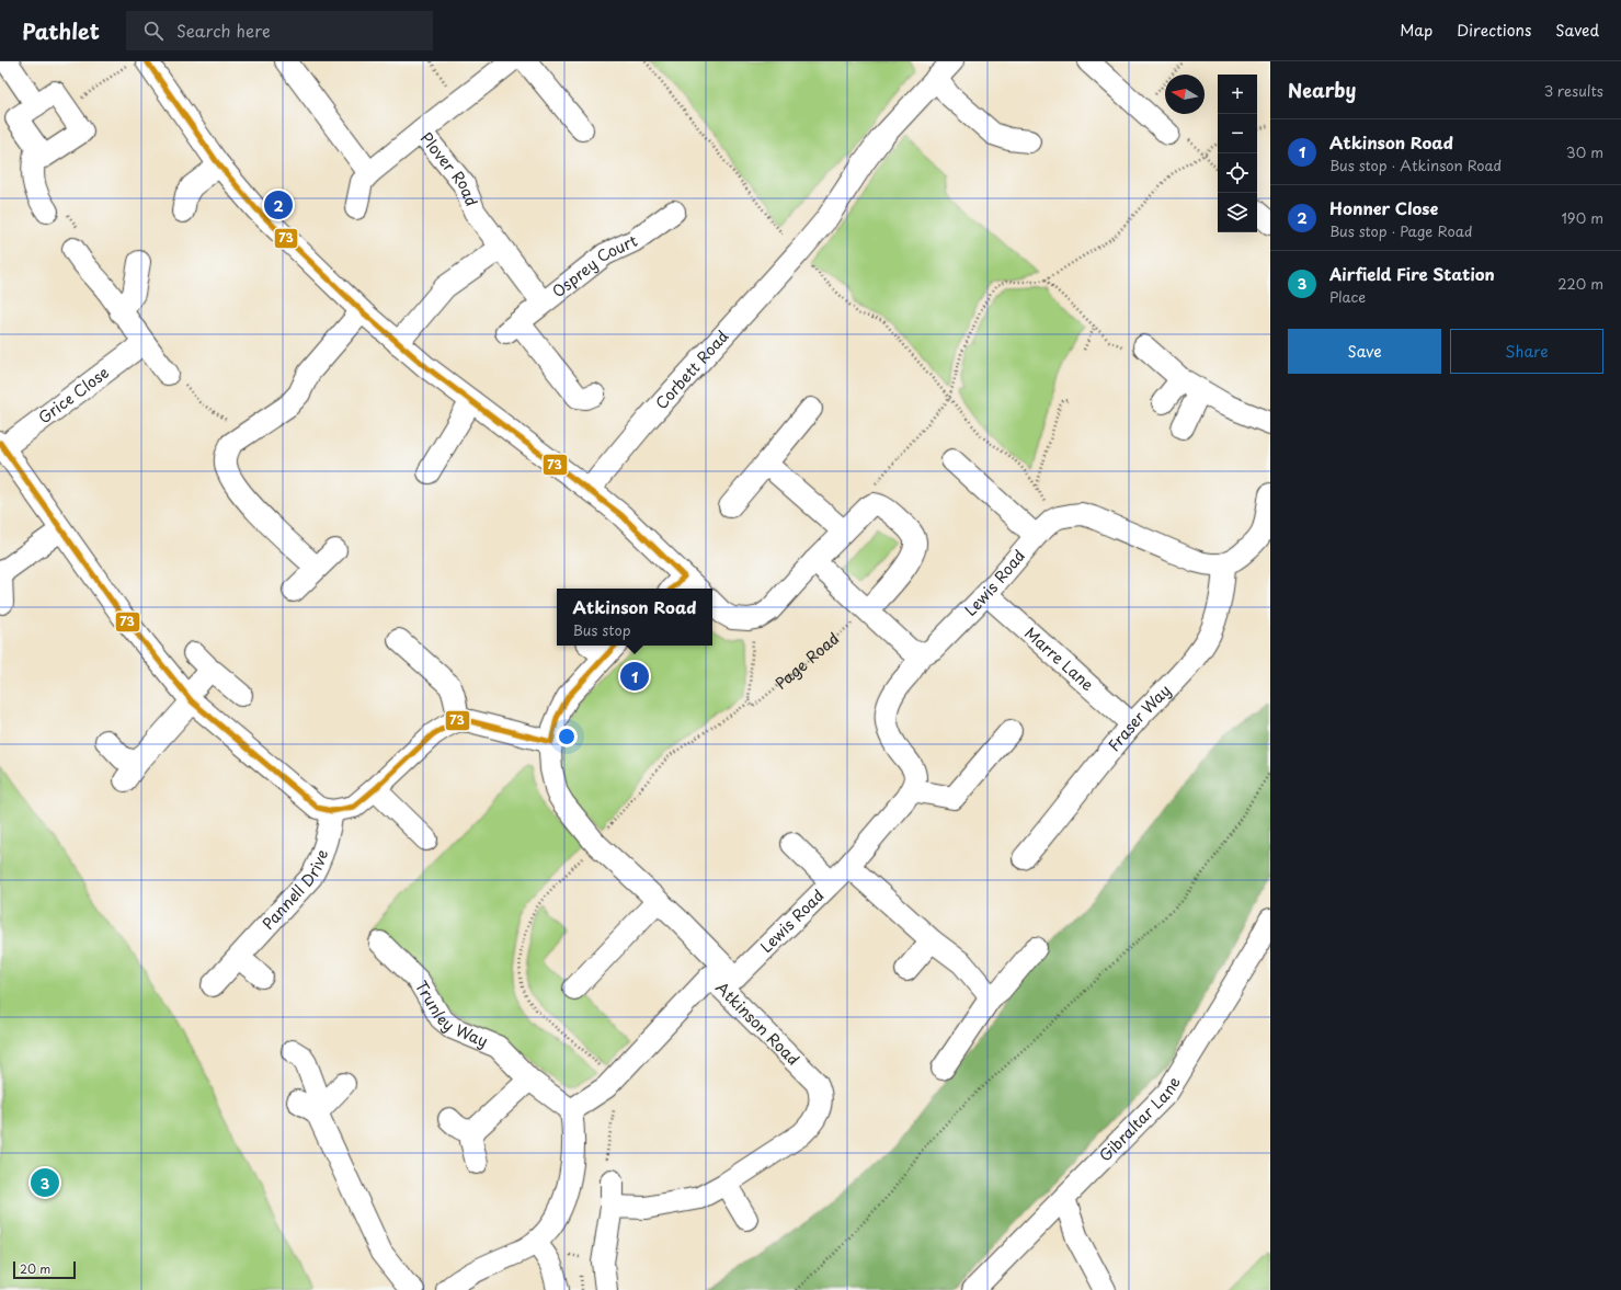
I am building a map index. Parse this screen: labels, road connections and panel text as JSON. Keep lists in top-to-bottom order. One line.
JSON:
{"streets":{"street":["Plover Road","Osprey Court","Corbett Road","Grice Close","Lewis Road","Marre Lane","Fraser Way","Pannell Drive","Trunley Way","Atkinson Road","Gibraltar Lane"],"path":["Page Road"]},"crossings":[["Plover Road","Osprey Court"],["Lewis Road","Marre Lane"],["Lewis Road","Fraser Way"],["Lewis Road","Atkinson Road"],["Marre Lane","Fraser Way"]],"lines":["transit line 73"],"scale_bar":"20 m","north":"left","page":{"header":"Pathlet","search":"Search here","nav":["Map","Directions","Saved"],"heading":["Nearby","3 results"],"map_buttons":["+","−"],"list":[{"mark":"1","name":"Atkinson Road","note":"Bus stop · Atkinson Road","value":"30 m"},{"mark":"2","name":"Honner Close","note":"Bus stop · Page Road","value":"190 m"},{"mark":"3","name":"Airfield Fire Station","note":"Place","value":"220 m"}],"pins":["2","1","3"],"buttons":["Save","Share"],"popup":["Atkinson Road","Bus stop"],"scale":"20 m"}}
